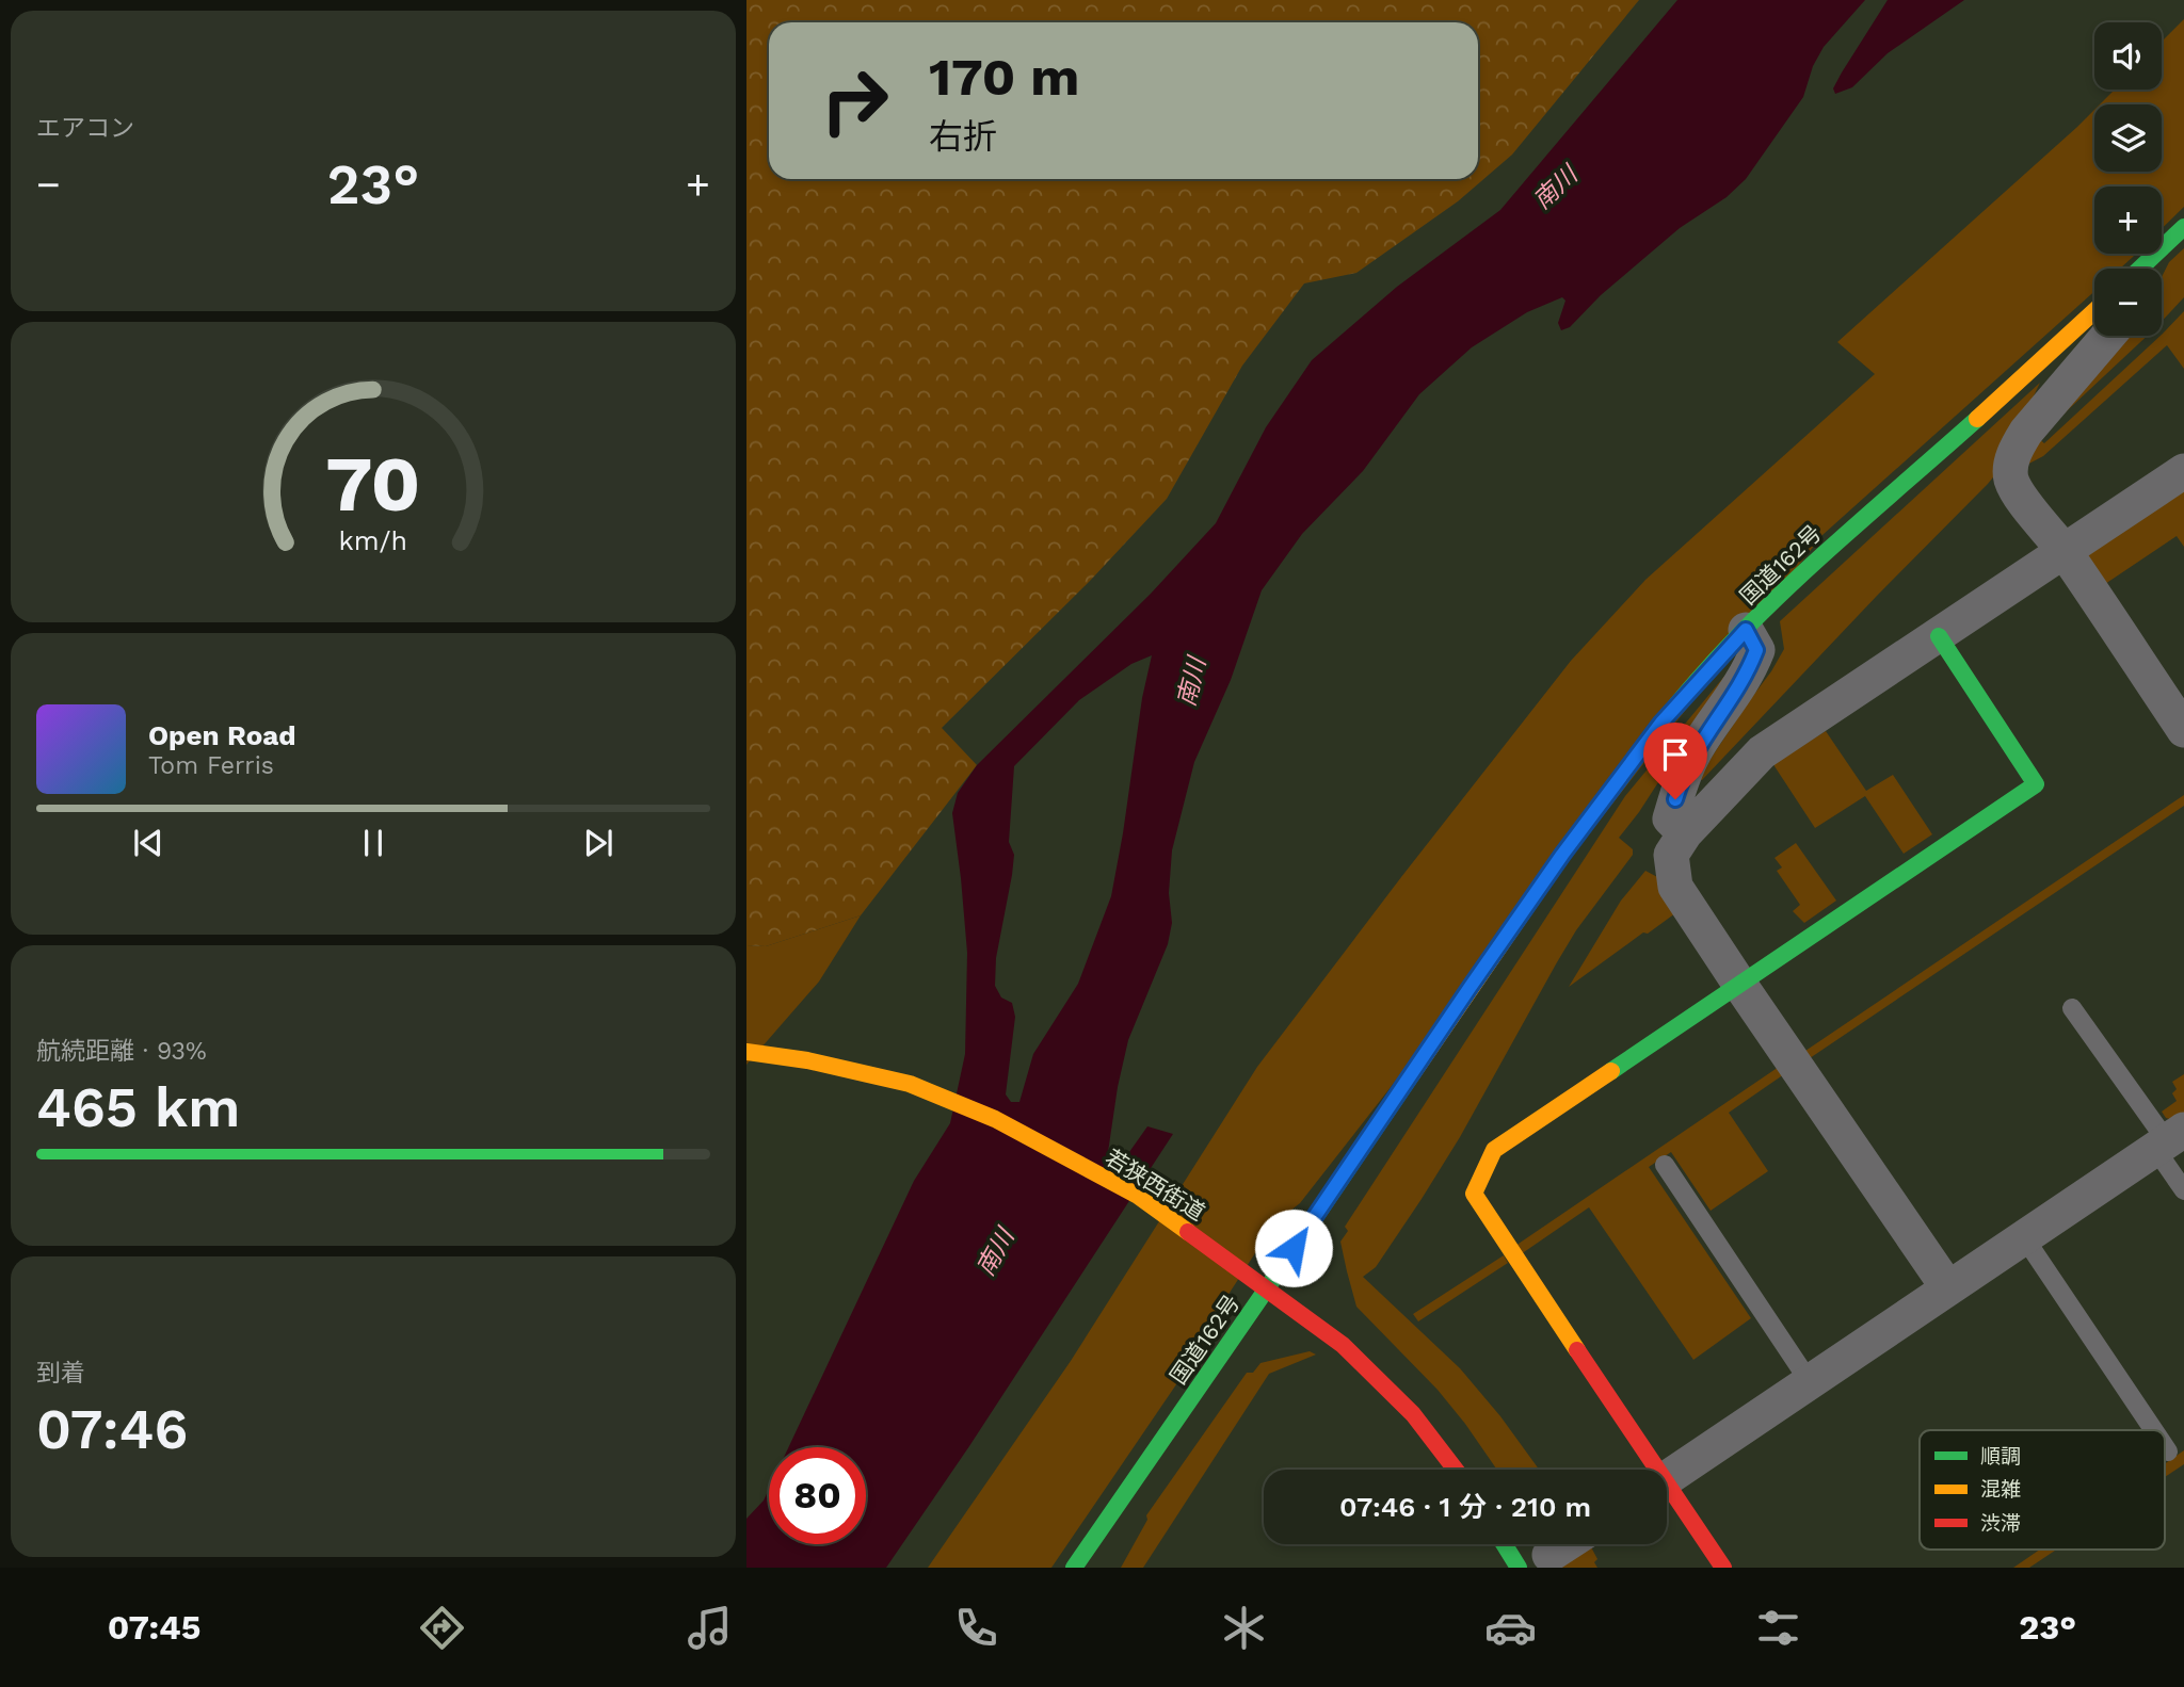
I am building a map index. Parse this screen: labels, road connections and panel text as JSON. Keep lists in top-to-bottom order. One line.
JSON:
{"streets":{"main road":["国道162号","若狭西街道"]},"crossings":[["国道162号","若狭西街道"]],"water":["南川"],"legend":["順調","混雑","渋滞"],"page":{"tile":["エアコン",["航続距離 · 93%","465 km"],["到着","07:46"]],"map_buttons":["+","−"],"turn":["170 m","右折"],"heat":["−","23°","+"],"song":["Open Road","Tom Ferris"],"limit":"80","trip":"07:46 · 1 分 · 210 m","tabs":["07:45","23°"],"gauge":["70","km/h"]}}
